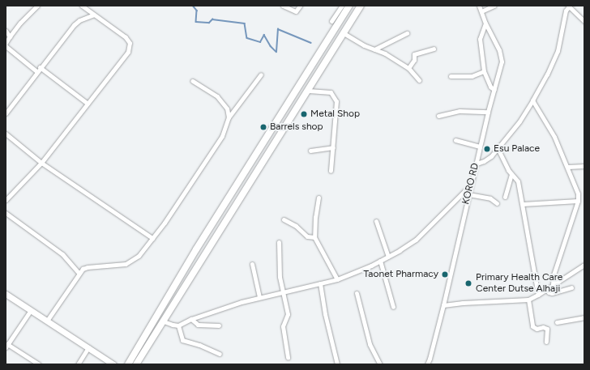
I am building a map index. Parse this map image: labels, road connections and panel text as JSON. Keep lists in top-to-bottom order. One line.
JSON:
{"streets":{"street":["KORO RD"]},"places":["Metal Shop","Barrels shop","Esu Palace","Taonet Pharmacy","Primary Health Care Center Dutse Alhaji"]}
